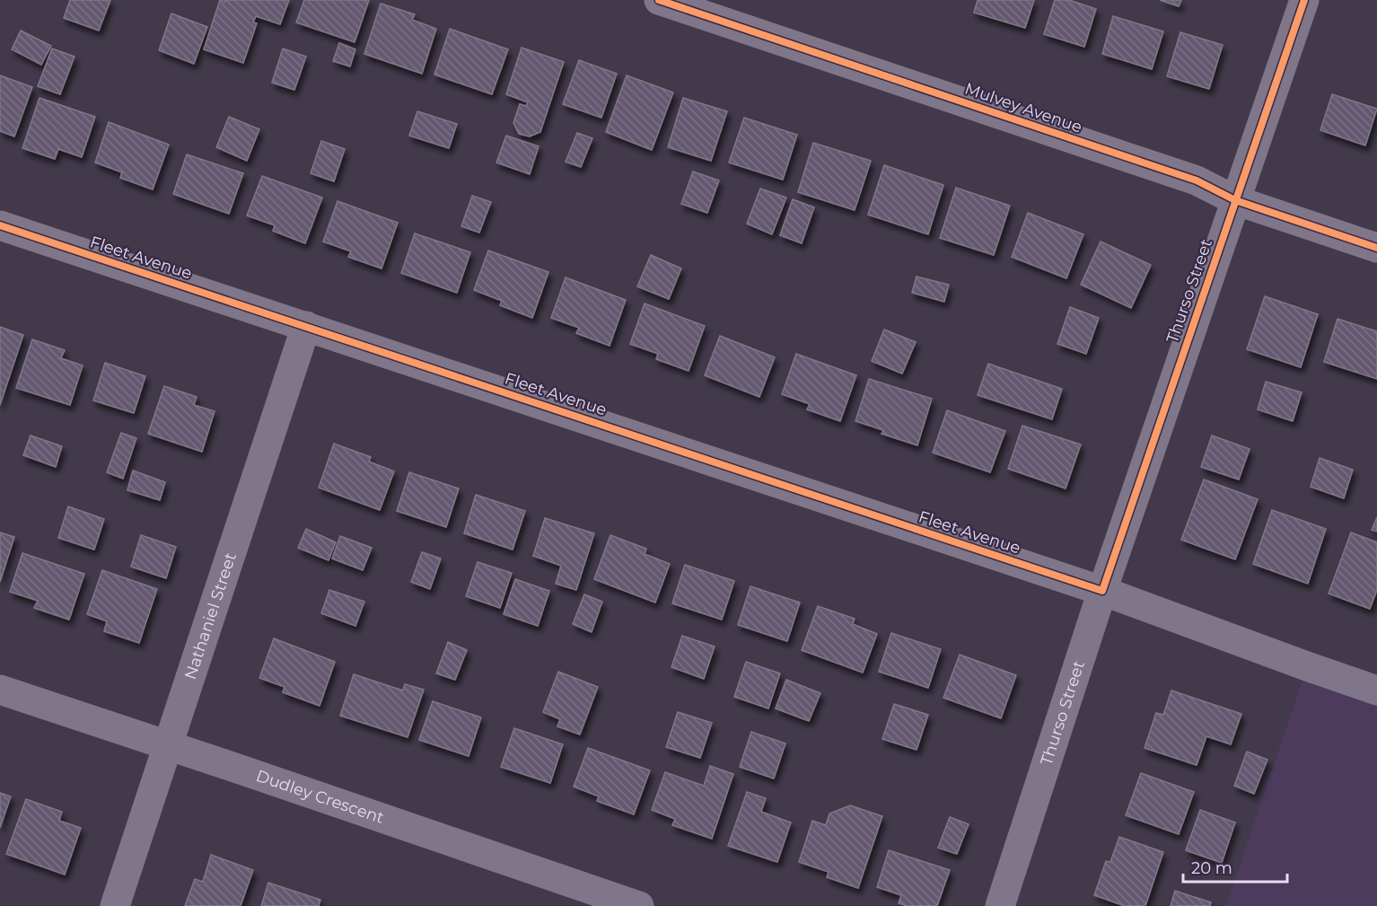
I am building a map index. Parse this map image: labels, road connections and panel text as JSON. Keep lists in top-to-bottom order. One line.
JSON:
{"streets":{"street":["Mulvey Avenue","Fleet Avenue","Thurso Street","Nathaniel Street","Dudley Crescent"]},"crossings":[["Mulvey Avenue","Thurso Street"],["Fleet Avenue","Thurso Street"],["Fleet Avenue","Nathaniel Street"],["Nathaniel Street","Dudley Crescent"]],"scale_bar":"20 m"}
